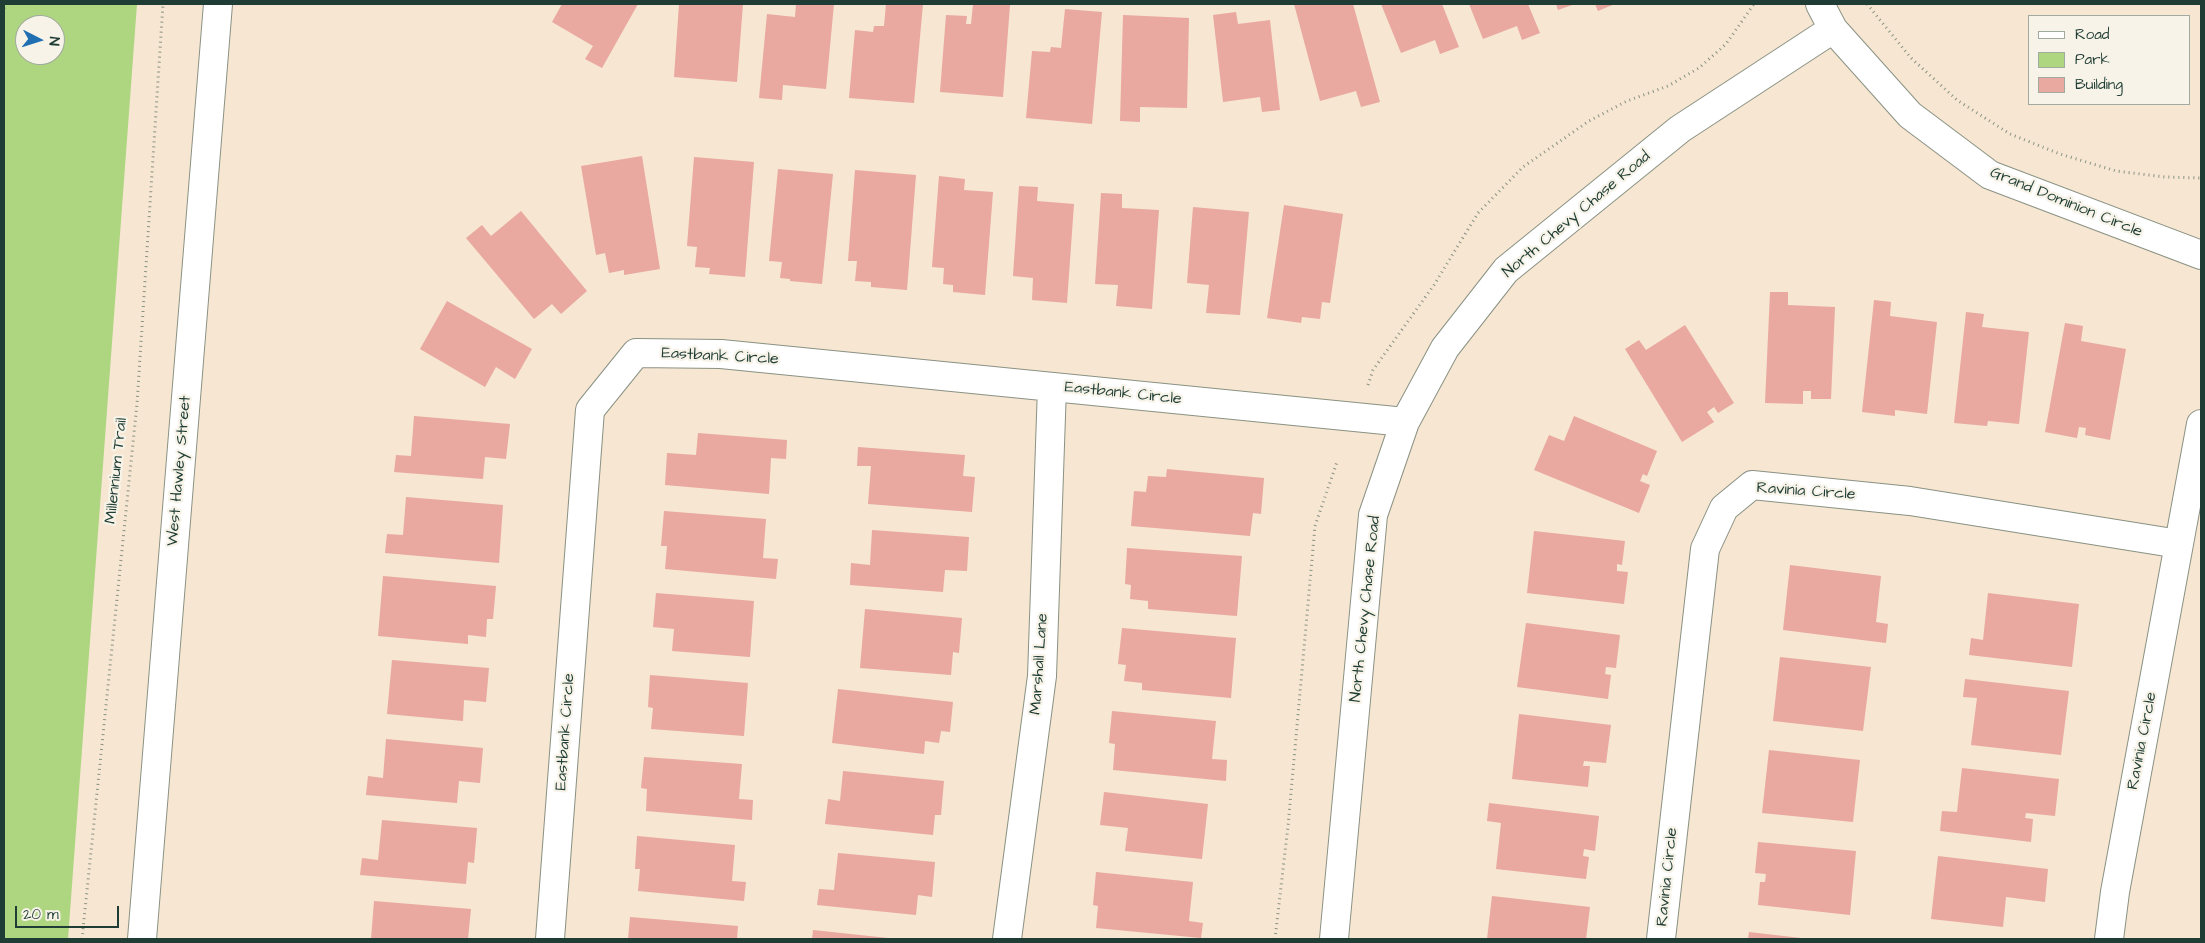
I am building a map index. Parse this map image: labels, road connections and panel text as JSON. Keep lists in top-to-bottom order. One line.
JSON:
{"streets":{"street":["Grand Dominion Circle","North Chevy Chase Road","Eastbank Circle","West Hawley Street","Ravinia Circle","Marshall Lane"],"path":["Millennium Trail"]},"crossings":[["Grand Dominion Circle","North Chevy Chase Road"],["North Chevy Chase Road","Eastbank Circle"],["Eastbank Circle","Marshall Lane"]],"legend":["Road","Park","Building"],"scale_bar":"20 m","north":"right"}
